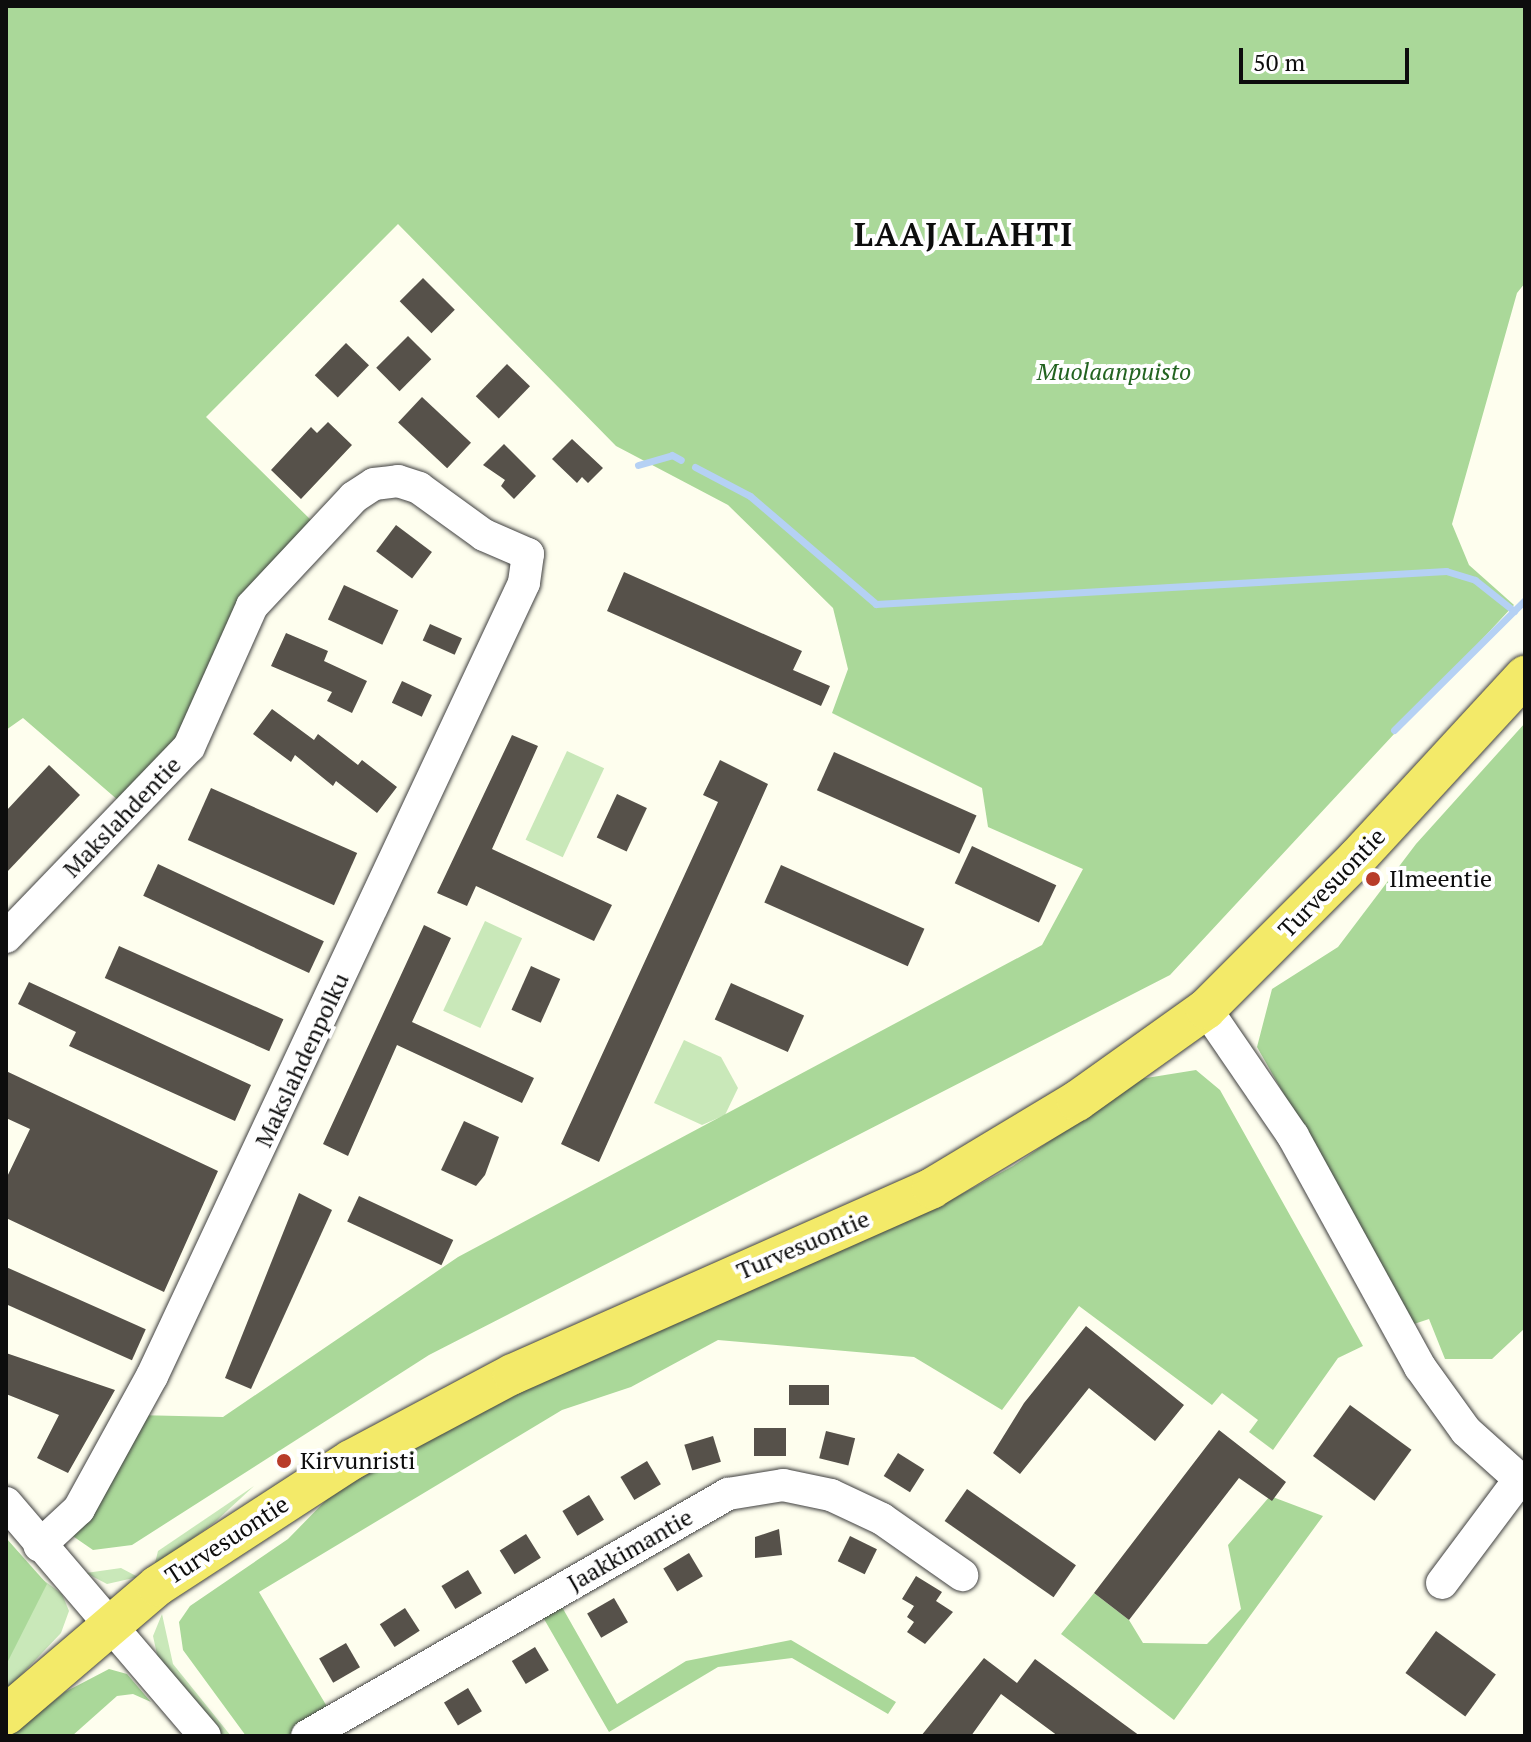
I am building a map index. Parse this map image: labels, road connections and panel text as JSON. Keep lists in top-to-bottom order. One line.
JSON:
{"streets":{"main road":["Turvesuontie"],"street":["Makslahdentie","Makslahdenpolku","Jaakkimantie"]},"crossings":[["Makslahdentie","Makslahdenpolku"]],"districts":["LAAJALAHTI"],"parks":["Muolaanpuisto"],"places":["Ilmeentie","Kirvunristi"],"scale_bar":"50 m"}
